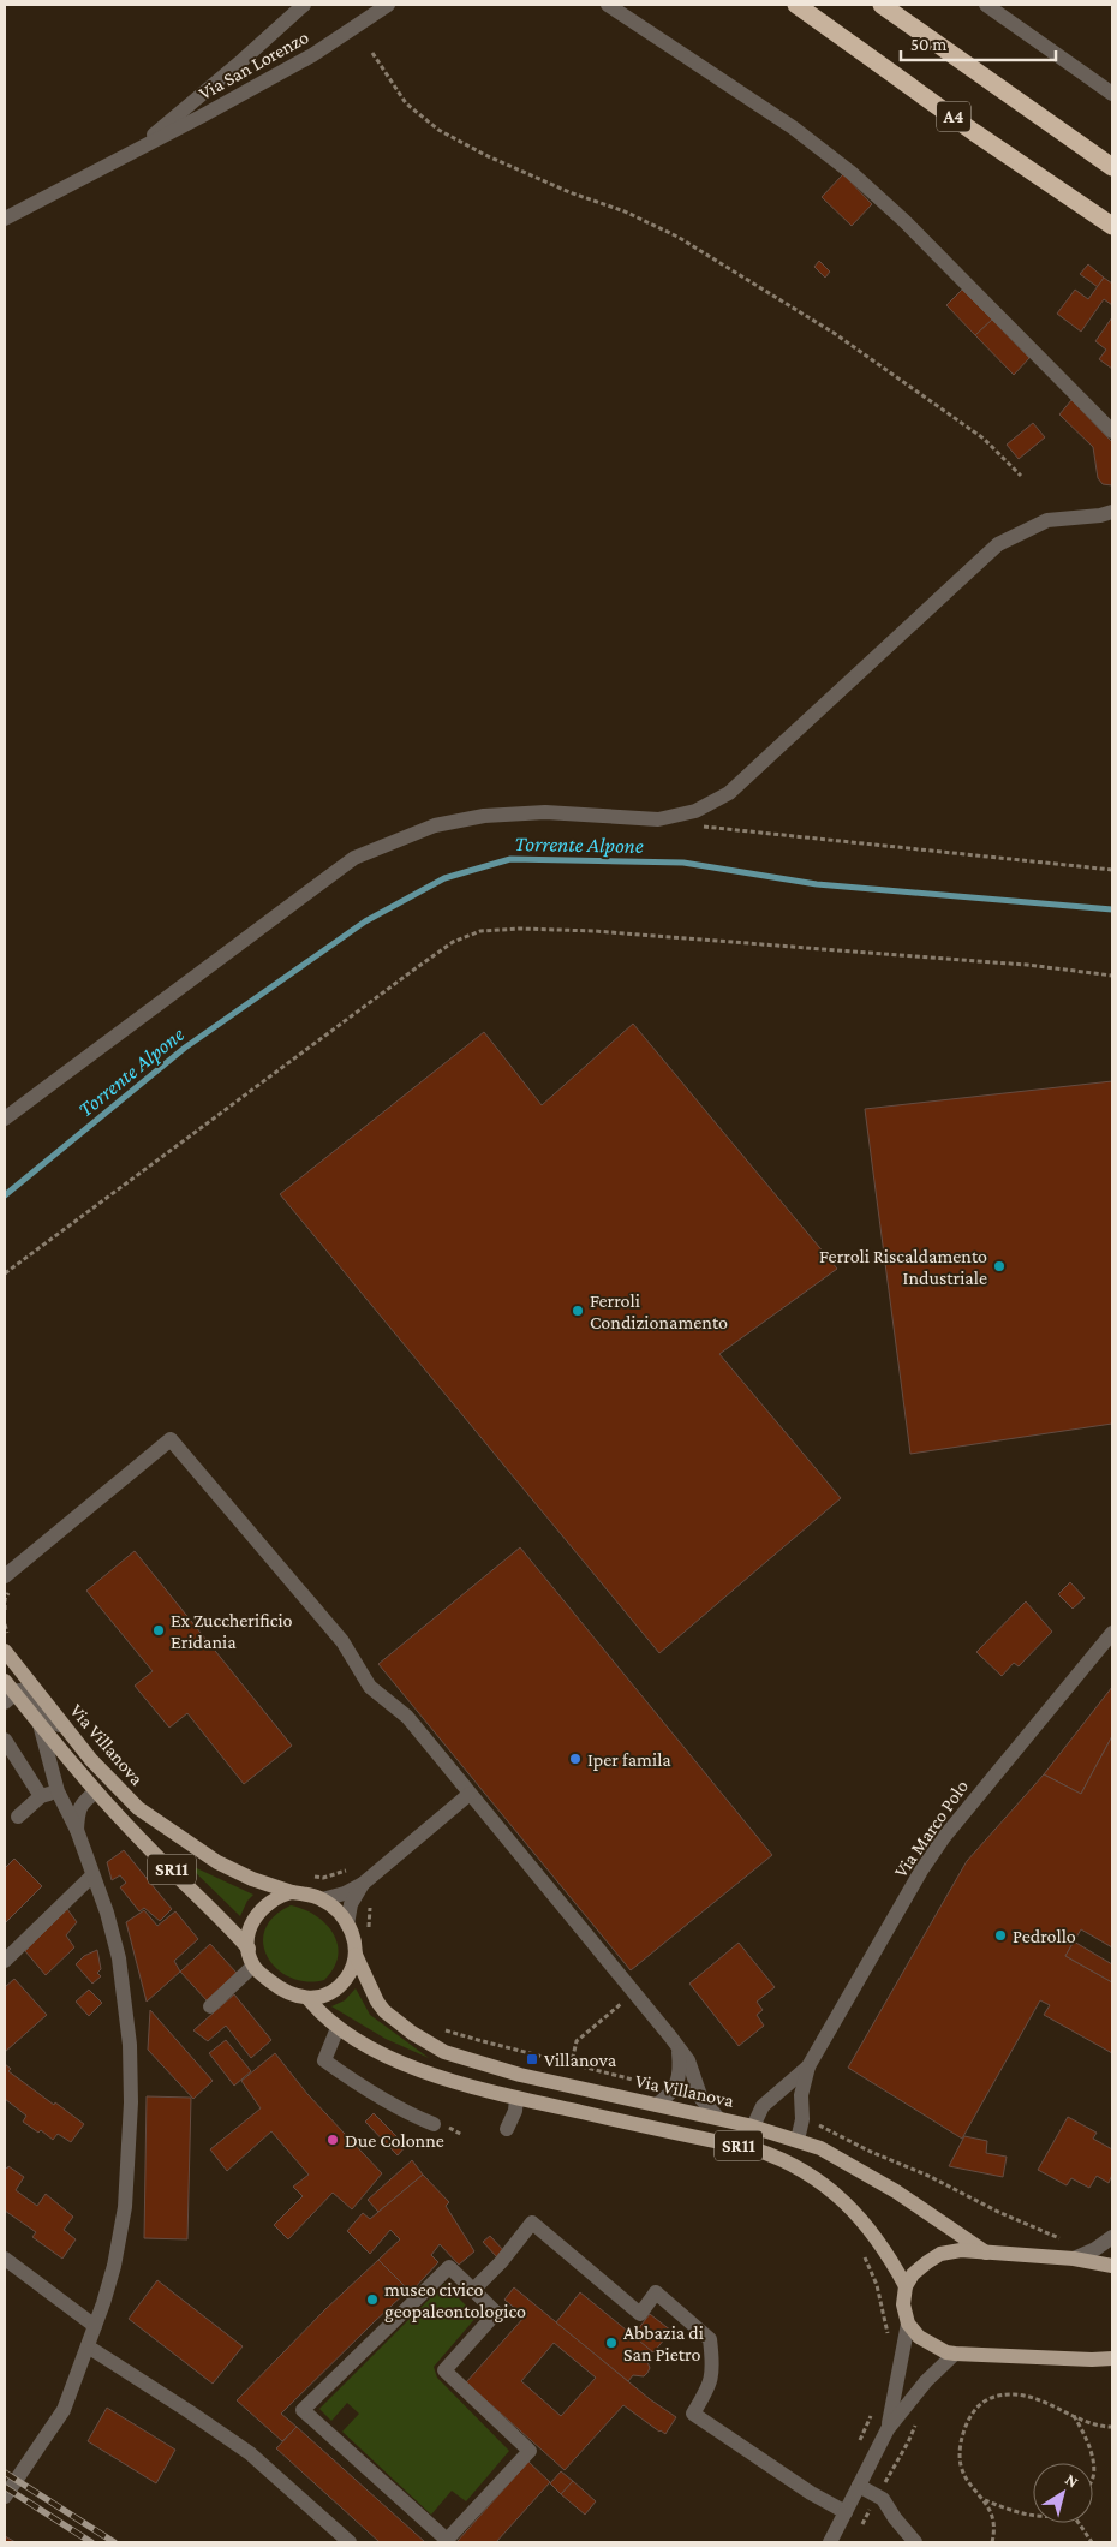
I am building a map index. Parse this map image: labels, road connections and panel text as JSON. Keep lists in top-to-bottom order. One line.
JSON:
{"streets":{"highway":["A4"],"main road":["Via Villanova","SR11"],"street":["Via San Lorenzo","Via Marco Polo"]},"crossings":[["Via Villanova","Via Marco Polo"],["Via Villanova","SR11"]],"water":["Torrente Alpone"],"places":{"other":["Ferroli Riscaldamento Industriale","Ferroli Condizionamento","Ex Zuccherificio Eridania","Iper famila","Pedrollo","Due Colonne","museo civico geopaleontologico","Abbazia di San Pietro"],"transit":["Villanova"]},"scale_bar":"50 m","north":"top right"}
